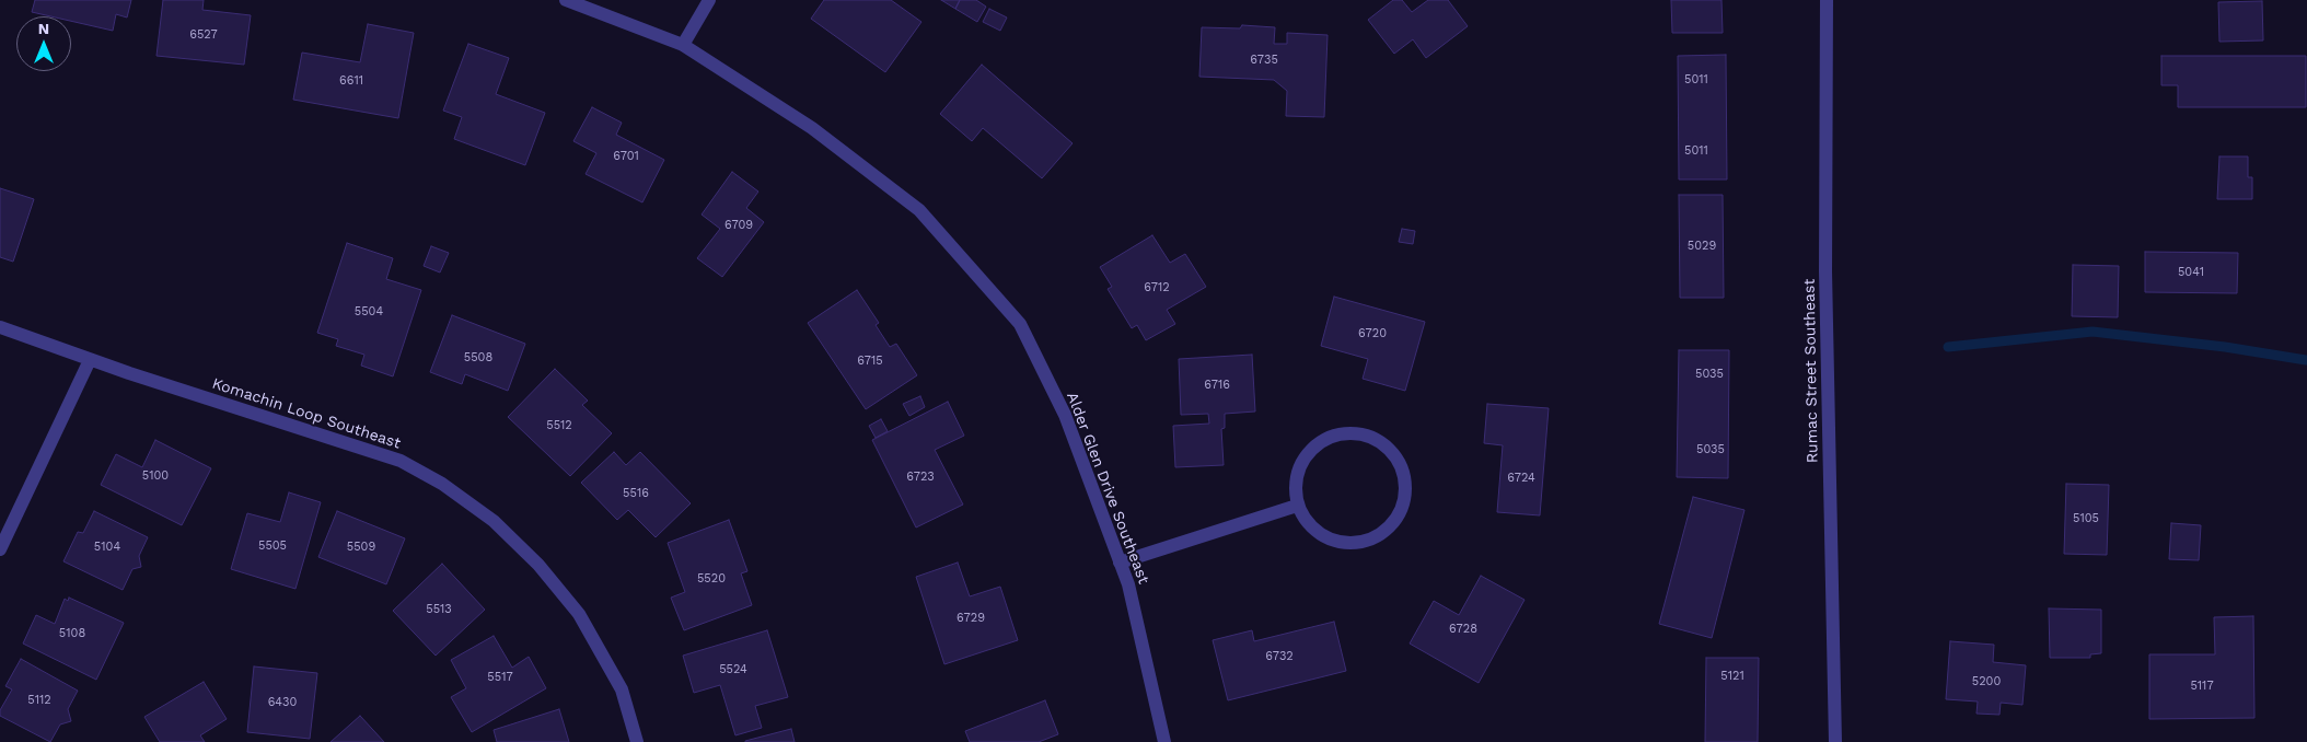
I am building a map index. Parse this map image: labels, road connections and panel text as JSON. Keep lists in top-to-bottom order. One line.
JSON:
{"streets":{"street":["Rumac Street Southeast","Komachin Loop Southeast","Alder Glen Drive Southeast"]},"house_numbers":["6527","6735","5011","6611","5011","6701","6709","5029","5041","6712","5504","6720","5508","6715","5035","6716","5512","5035","5100","6723","6724","5516","5105","5505","5104","5509","5520","5513","6729","6728","5108","6732","5524","5121","5517","5200","5117","5112","6430"],"north":"top"}
